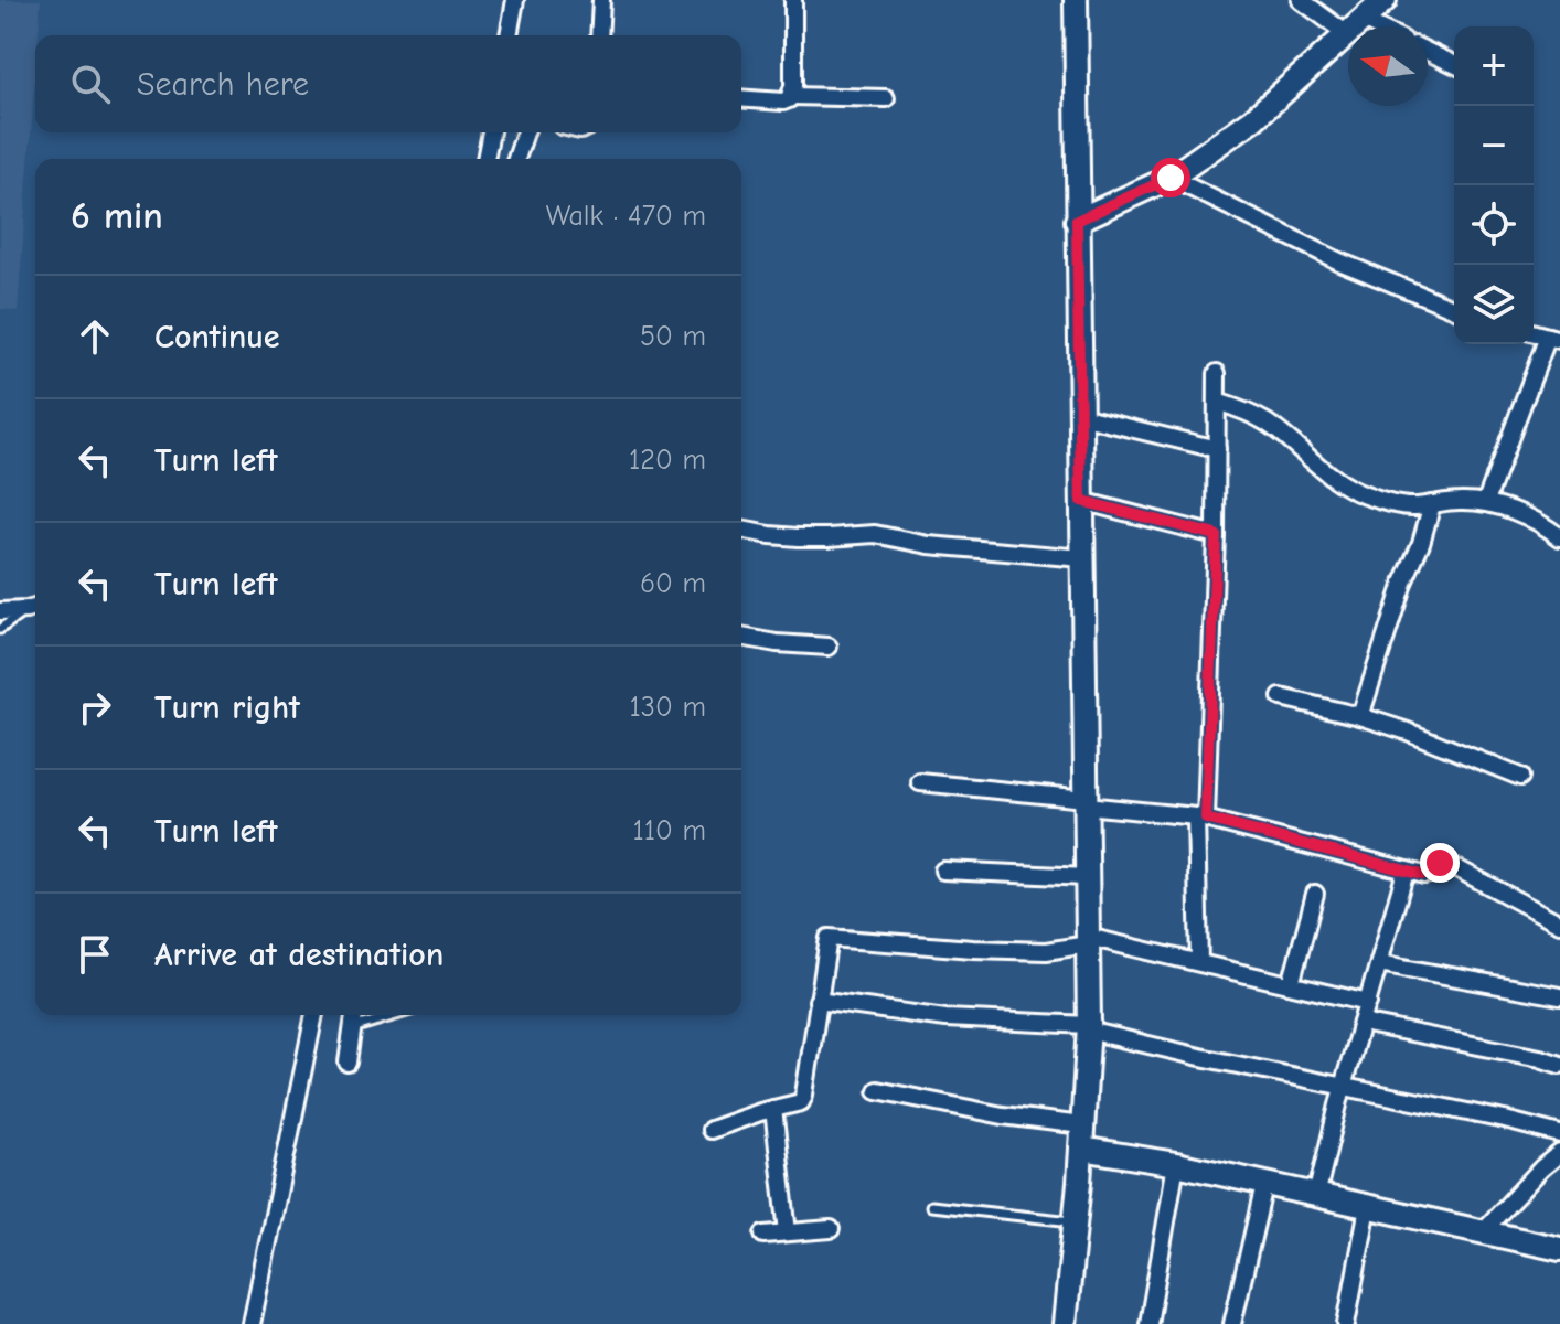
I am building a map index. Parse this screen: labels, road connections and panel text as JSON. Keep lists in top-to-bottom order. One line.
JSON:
{"north":"left","page":{"map_buttons":["+","−"],"search":"Search here","heading":["6 min","Walk · 470 m"],"list":[["Continue","50 m"],["Turn left","120 m"],["Turn left","60 m"],["Turn right","130 m"],["Turn left","110 m"],"Arrive at destination"]}}
